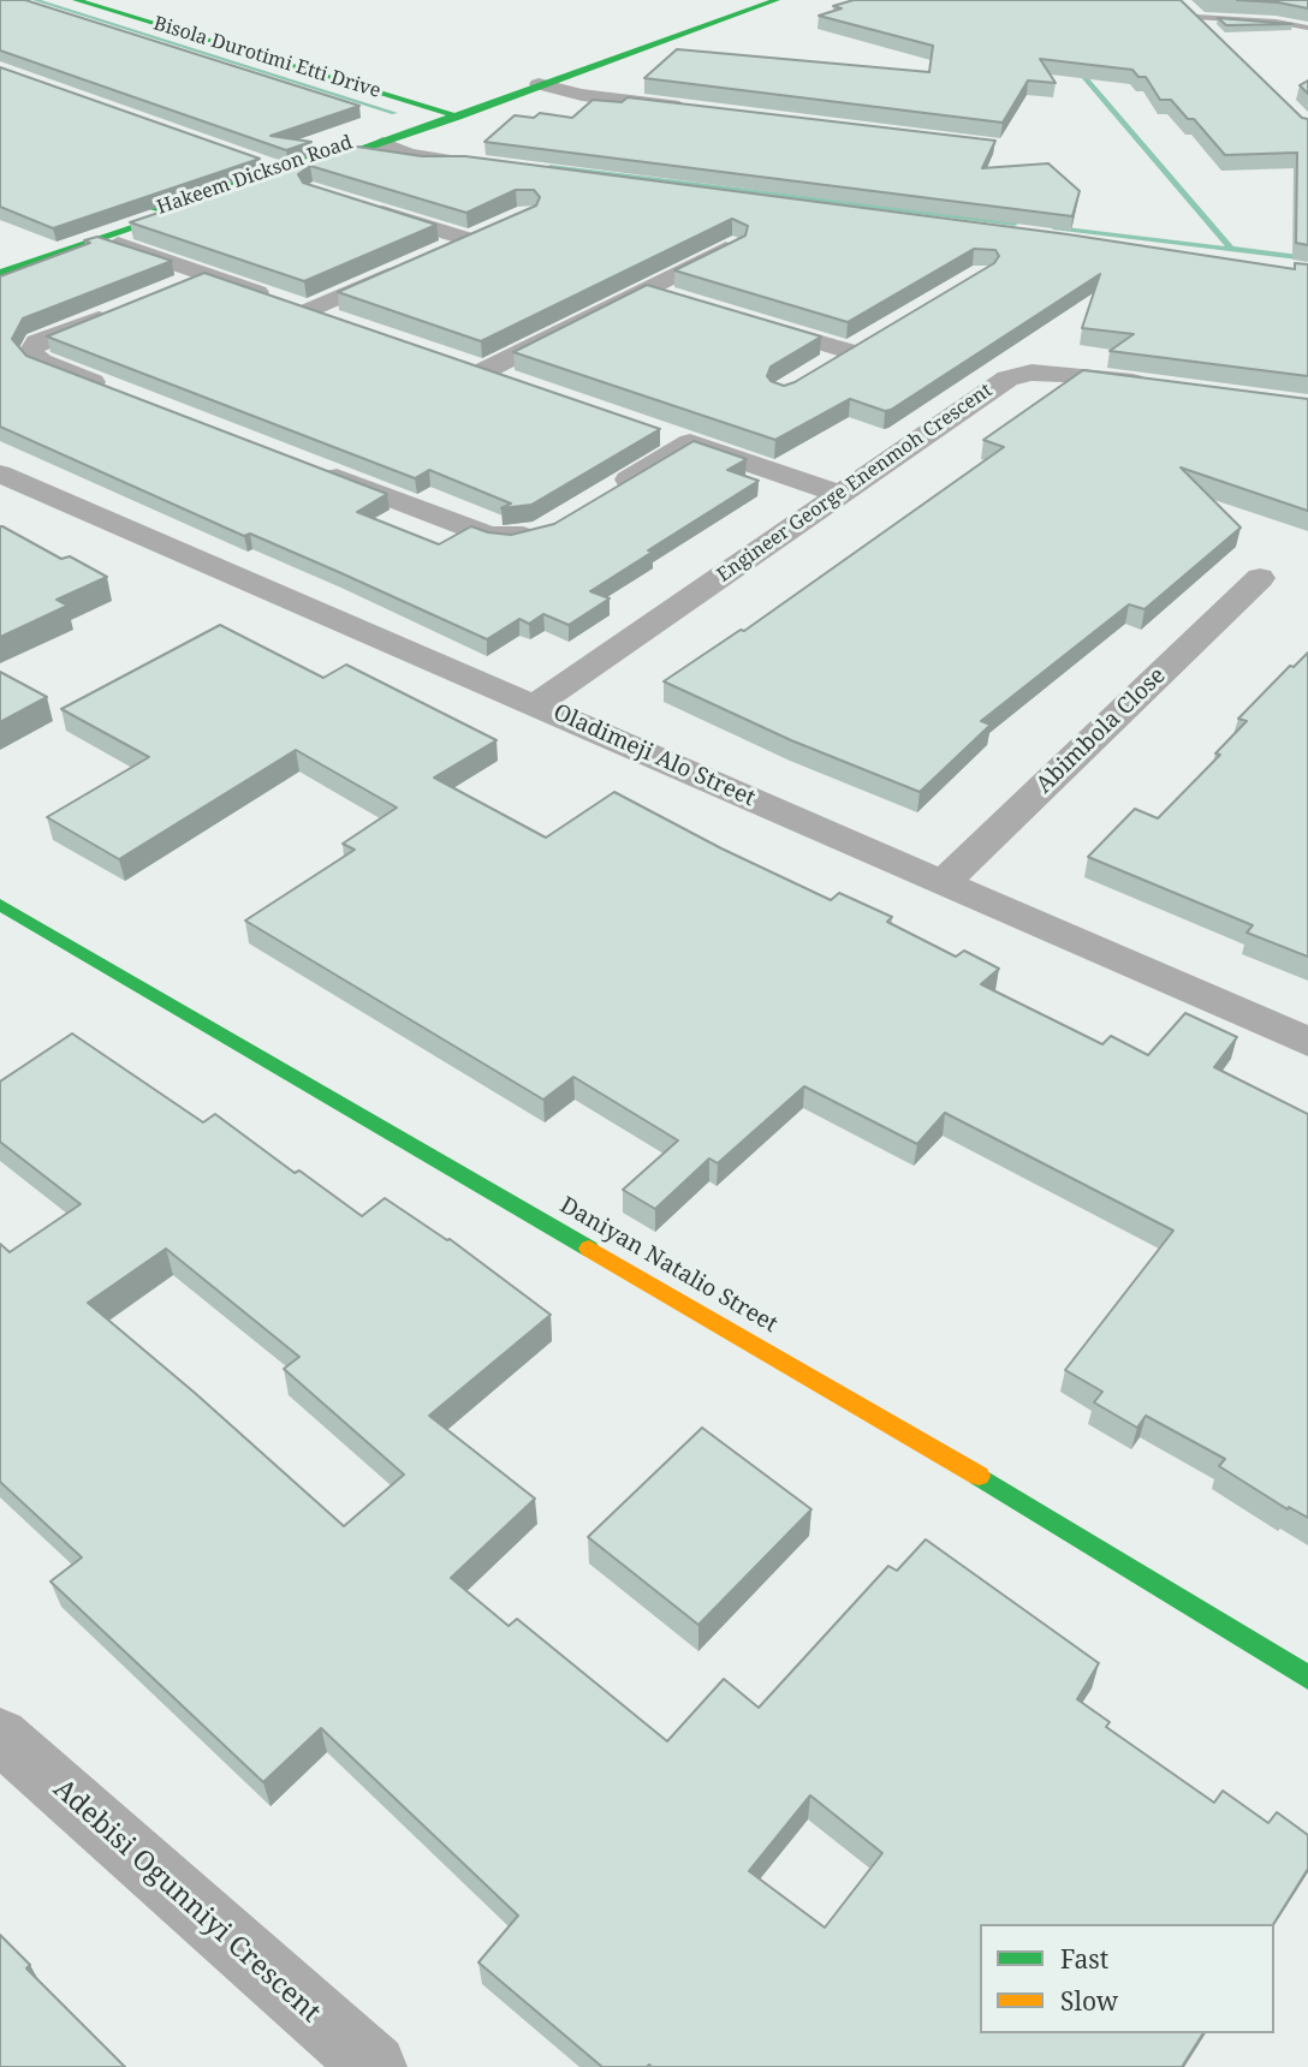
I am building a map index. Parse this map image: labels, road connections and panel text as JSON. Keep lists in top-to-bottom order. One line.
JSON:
{"streets":{"main road":["Bisola Durotimi Etti Drive","Hakeem Dickson Road","Daniyan Natalio Street"],"street":["Engineer George Enenmoh Crescent","Abimbola Close","Oladimeji Alo Street","Adebisi Ogunniyi Crescent"]},"crossings":[["Bisola Durotimi Etti Drive","Hakeem Dickson Road"],["Engineer George Enenmoh Crescent","Oladimeji Alo Street"],["Abimbola Close","Oladimeji Alo Street"]],"legend":["Fast","Slow"]}
